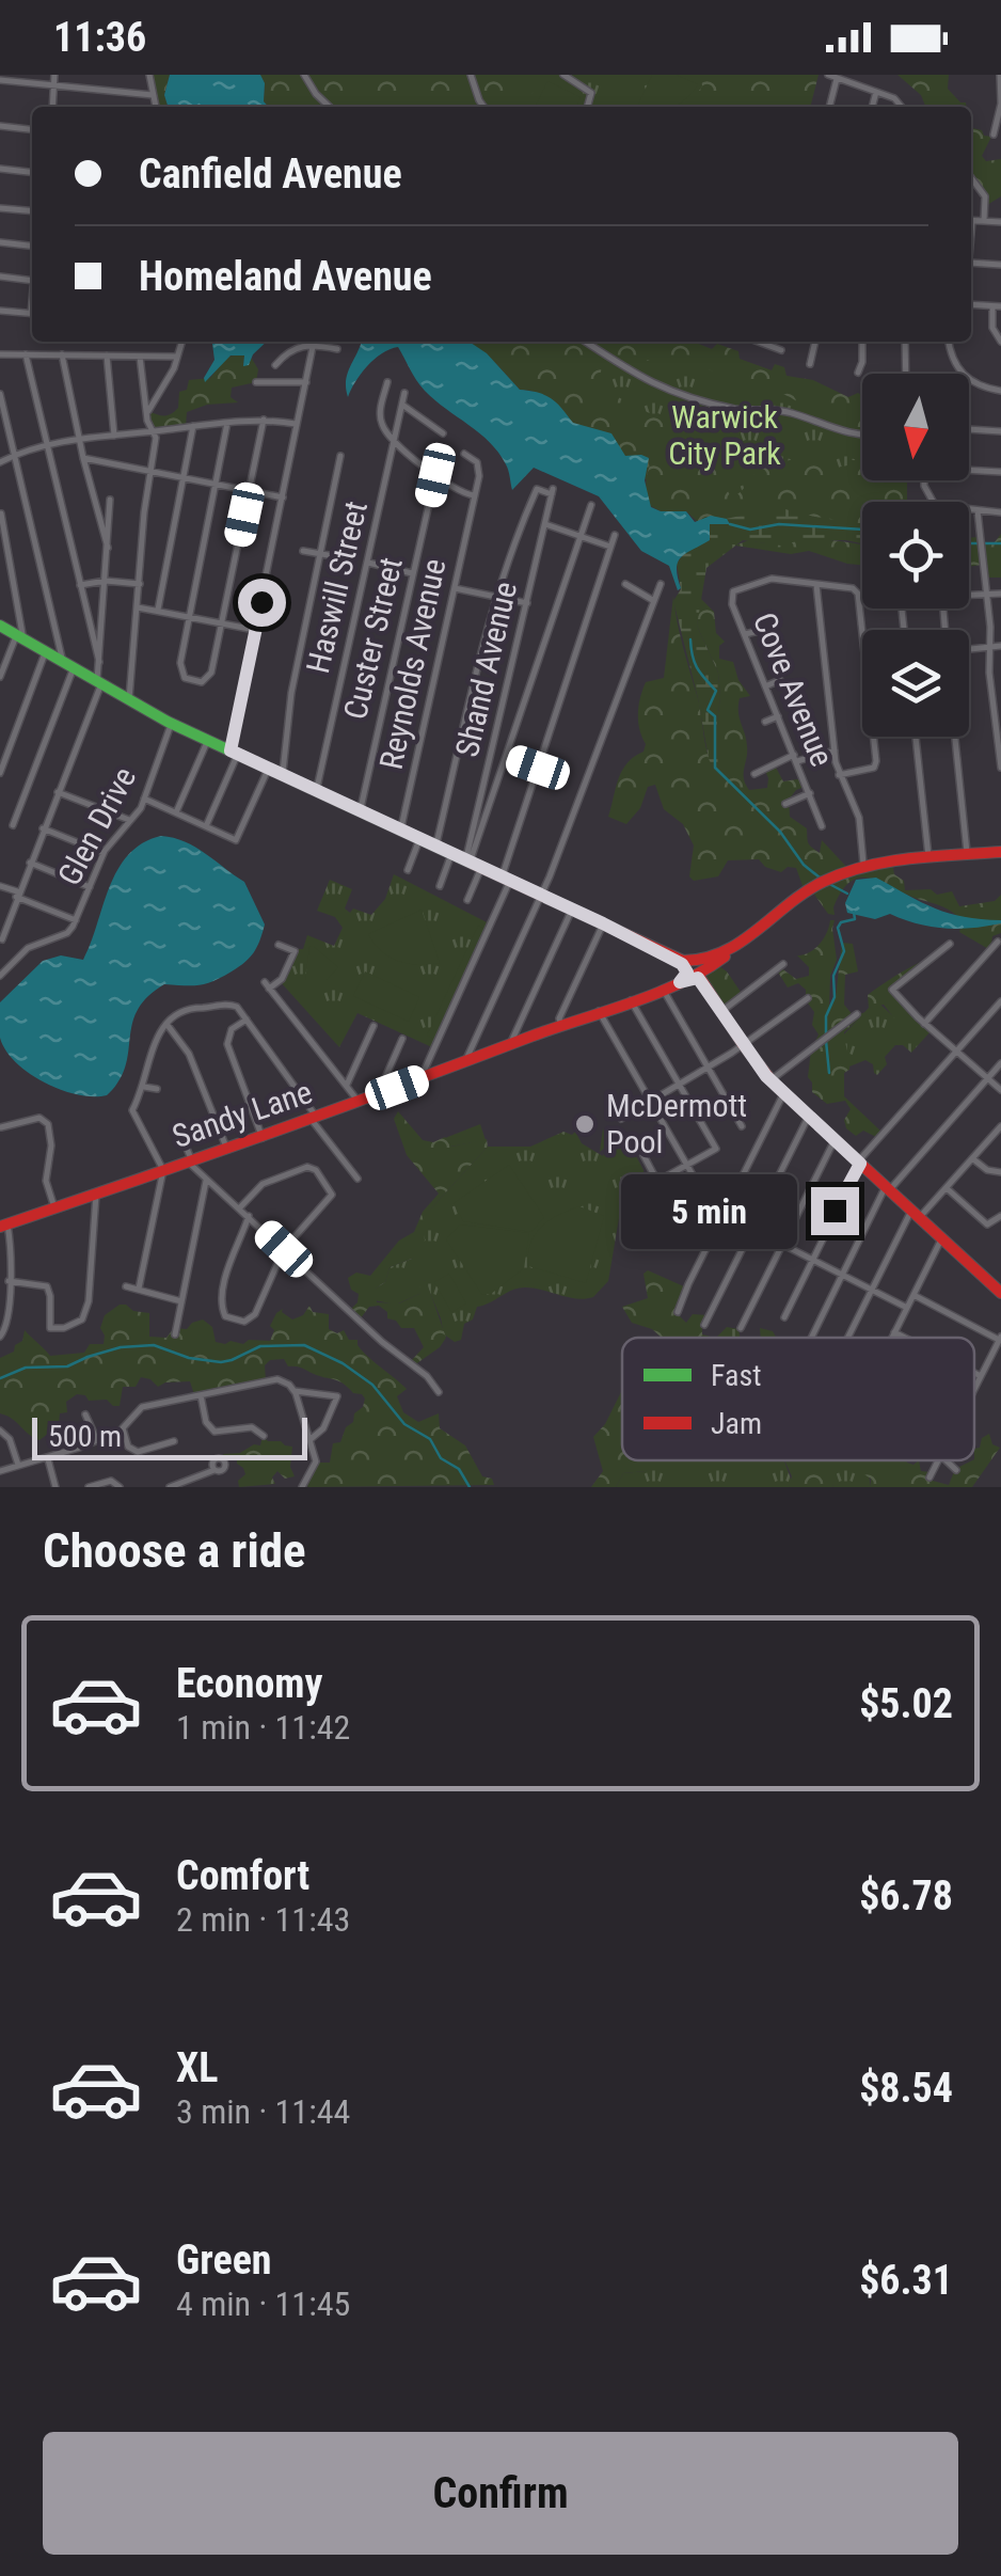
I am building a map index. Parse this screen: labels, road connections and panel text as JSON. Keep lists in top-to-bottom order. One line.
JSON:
{"streets":{"main road":["Sandy Lane"],"street":["Haswill Street","Custer Street","Reynolds Avenue","Shand Avenue","Cove Avenue","Glen Drive"]},"parks":["Warwick City Park"],"places":["McDermott Pool"],"legend":["Fast","Jam"],"scale_bar":"500 m","north":"bottom","page":{"status":"11:36","banner":["Canfield Avenue","Homeland Avenue"],"bubble":"5 min","scale":"500 m","heading":"Choose a ride","list":[{"name":"Economy","note":"1 min · 11:42","value":"$5.02"},{"name":"Comfort","note":"2 min · 11:43","value":"$6.78"},{"name":"XL","note":"3 min · 11:44","value":"$8.54"},{"name":"Green","note":"4 min · 11:45","value":"$6.31"}],"buttons":"Confirm"}}
